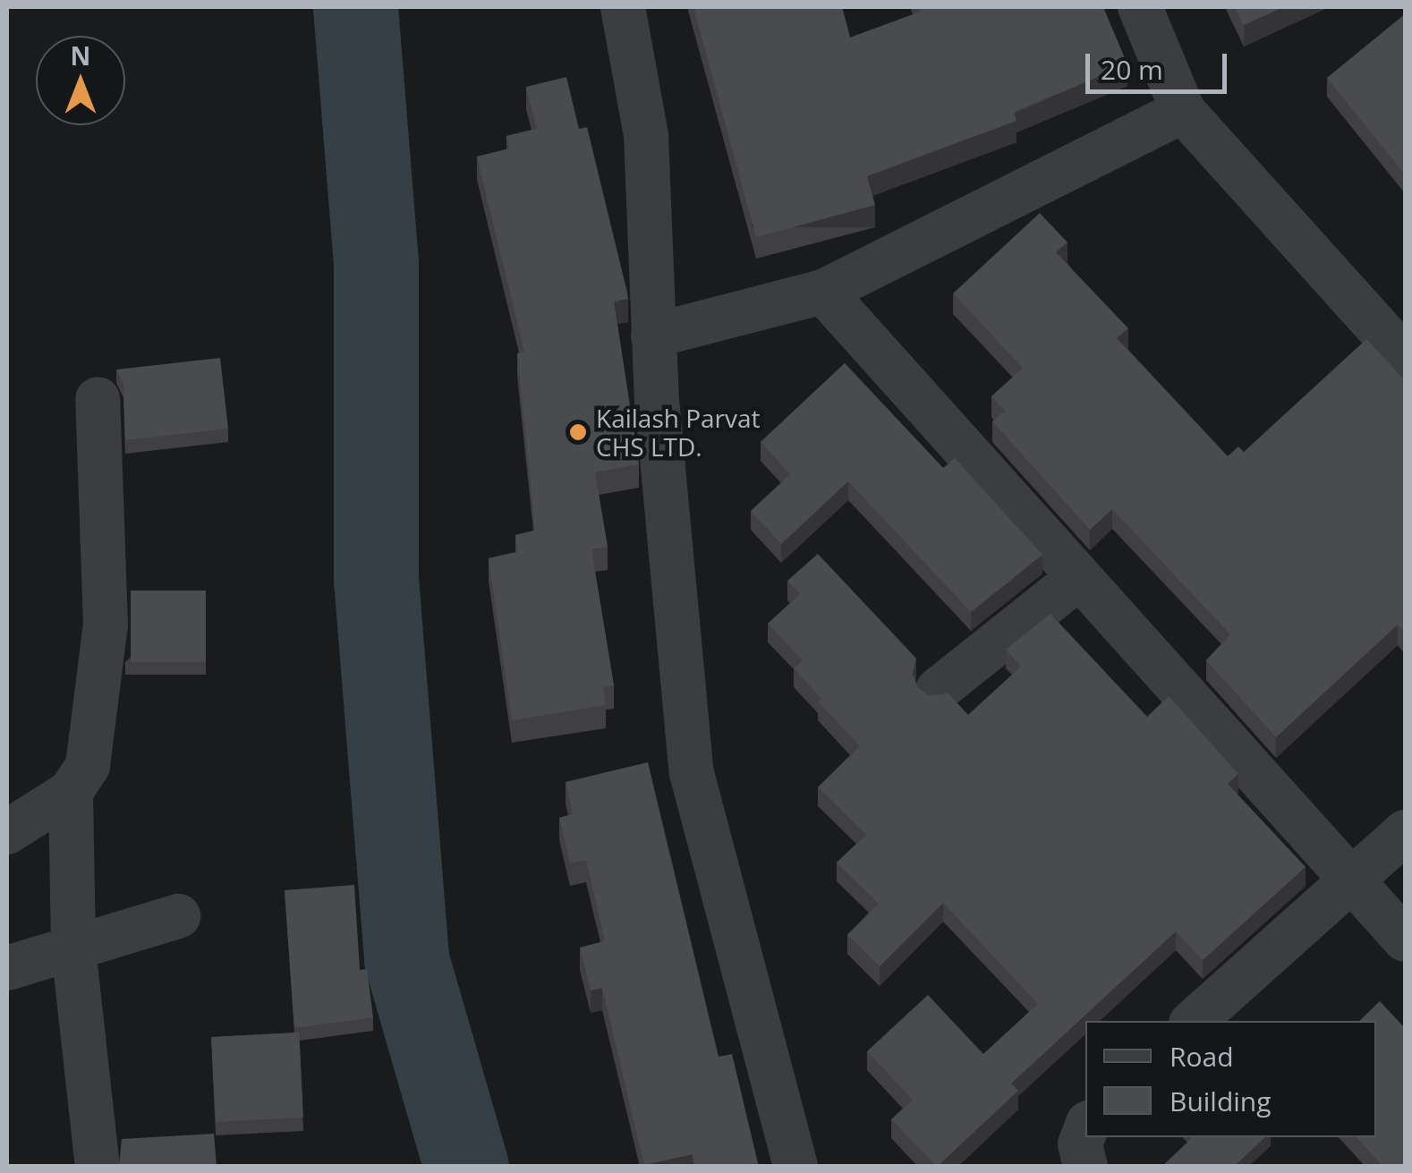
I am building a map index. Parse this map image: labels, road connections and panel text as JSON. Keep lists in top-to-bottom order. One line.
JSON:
{"places":["Kailash Parvat CHS LTD."],"legend":["Road","Building"],"scale_bar":"20 m","north":"top"}
